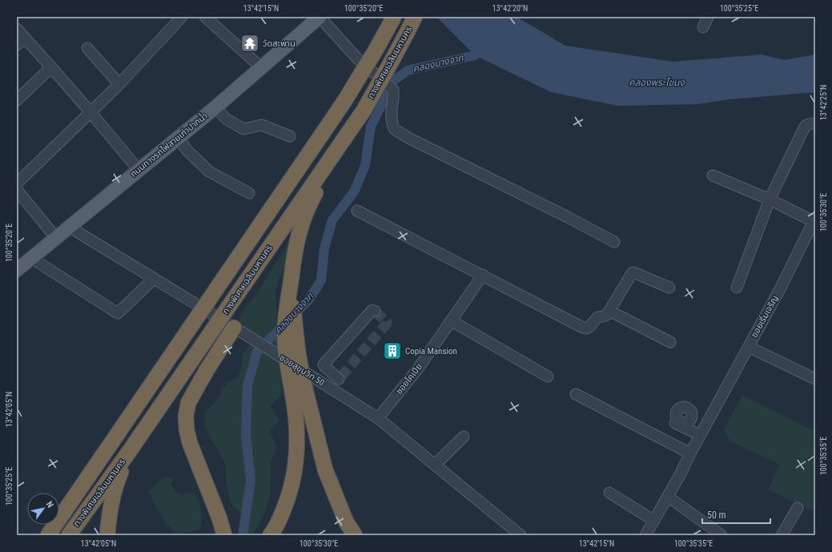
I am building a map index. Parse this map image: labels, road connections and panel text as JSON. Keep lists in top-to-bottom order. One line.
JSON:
{"streets":{"highway":["ทางพิเศษเฉลิมมหานคร"],"main road":["ถนนทางรถไฟสายเก่าปากน้ำ"],"street":["ซอยเริ่มเจริญ","ซอยสุขุมวิท 50","ซอยโคเปีย"]},"crossings":[["ถนนทางรถไฟสายเก่าปากน้ำ","ซอยสุขุมวิท 50"],["ซอยสุขุมวิท 50","ซอยโคเปีย"]],"water":["คลองบางจาก","คลองพระโขนง"],"places":{"temple":["วัดสะพาน"],"building":["Copia Mansion"]},"scale_bar":"50 m","north":"top right","coordinates":["13°42'15\"N","100°35'20\"E","13°42'20\"N","100°35'25\"E","13°42'25\"N","100°35'30\"E","13°42'05\"N","100°35'35\"E"]}
